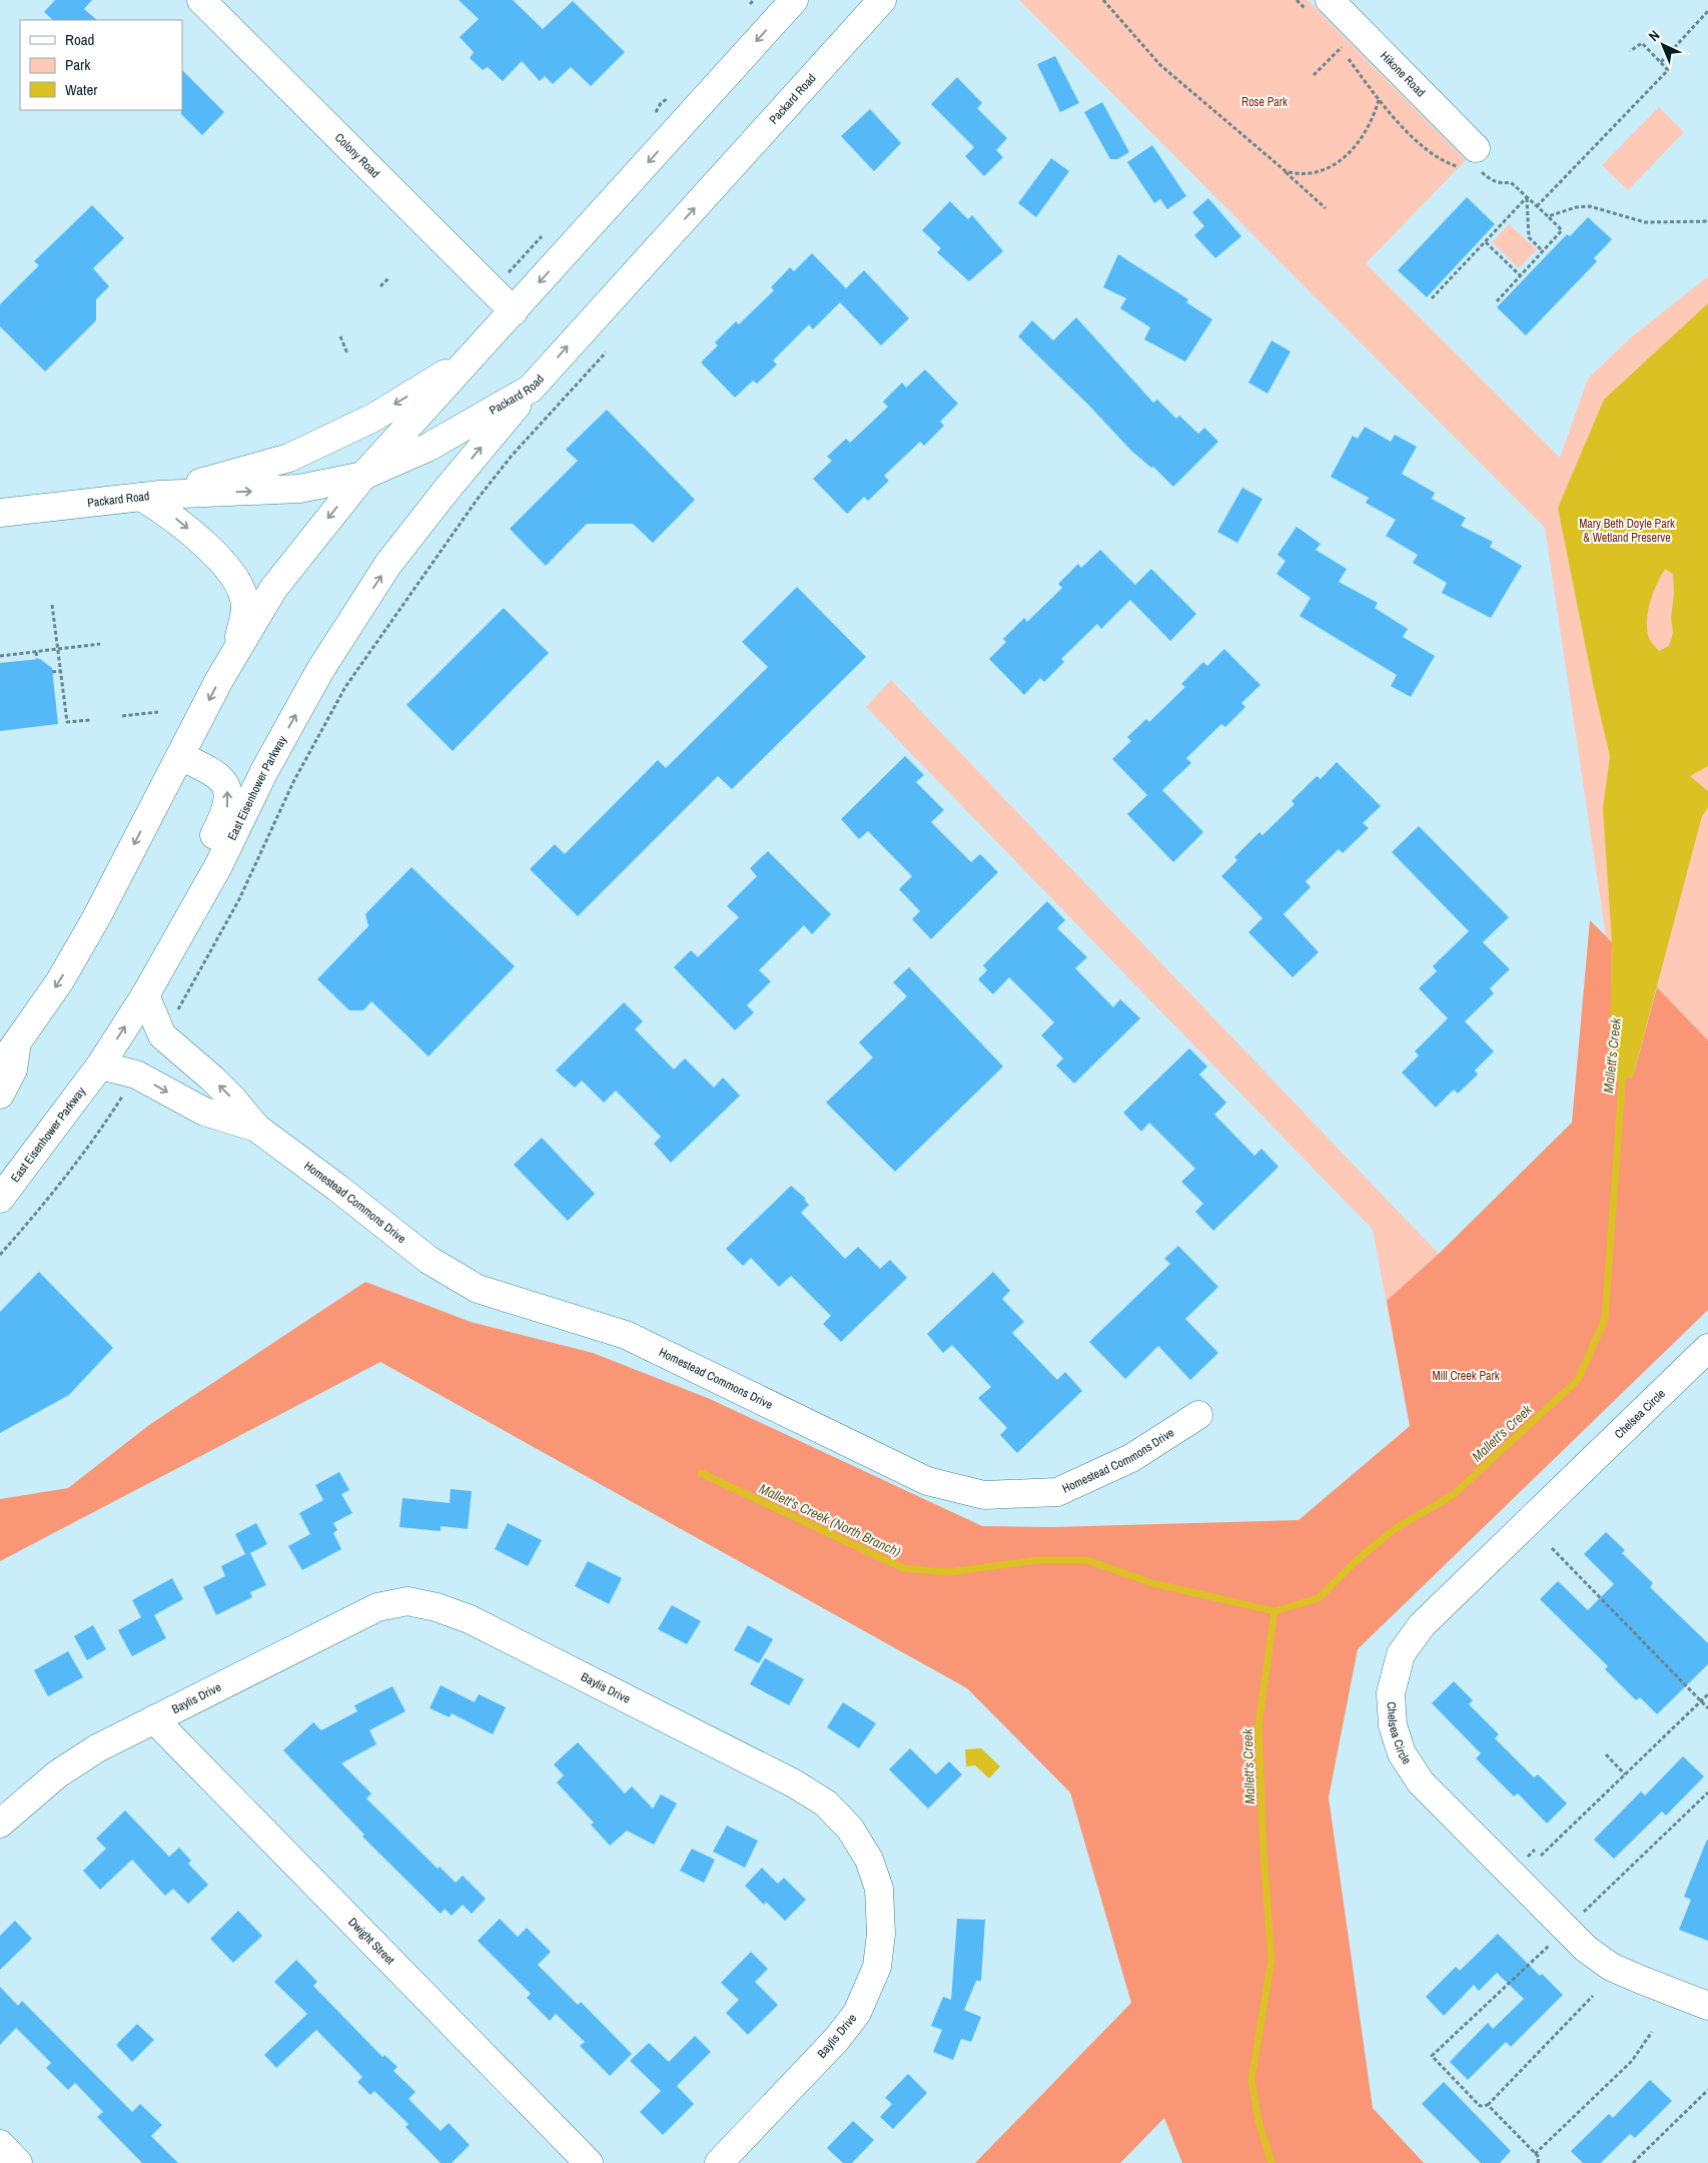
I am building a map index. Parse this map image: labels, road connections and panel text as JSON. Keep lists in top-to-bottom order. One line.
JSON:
{"streets":{"street":["Hikone Road","Packard Road","Colony Road","East Eisenhower Parkway","Homestead Commons Drive","Chelsea Circle","Baylis Drive","Dwight Street"]},"crossings":[["Packard Road","East Eisenhower Parkway"],["East Eisenhower Parkway","Homestead Commons Drive"],["Baylis Drive","Dwight Street"]],"water":["Mallett's Creek","Mallett's Creek (North Branch)"],"parks":["Rose Park","Mary Beth Doyle Park & Wetland Preserve","Mill Creek Park"],"legend":["Road","Park","Water"],"north":"top left"}
